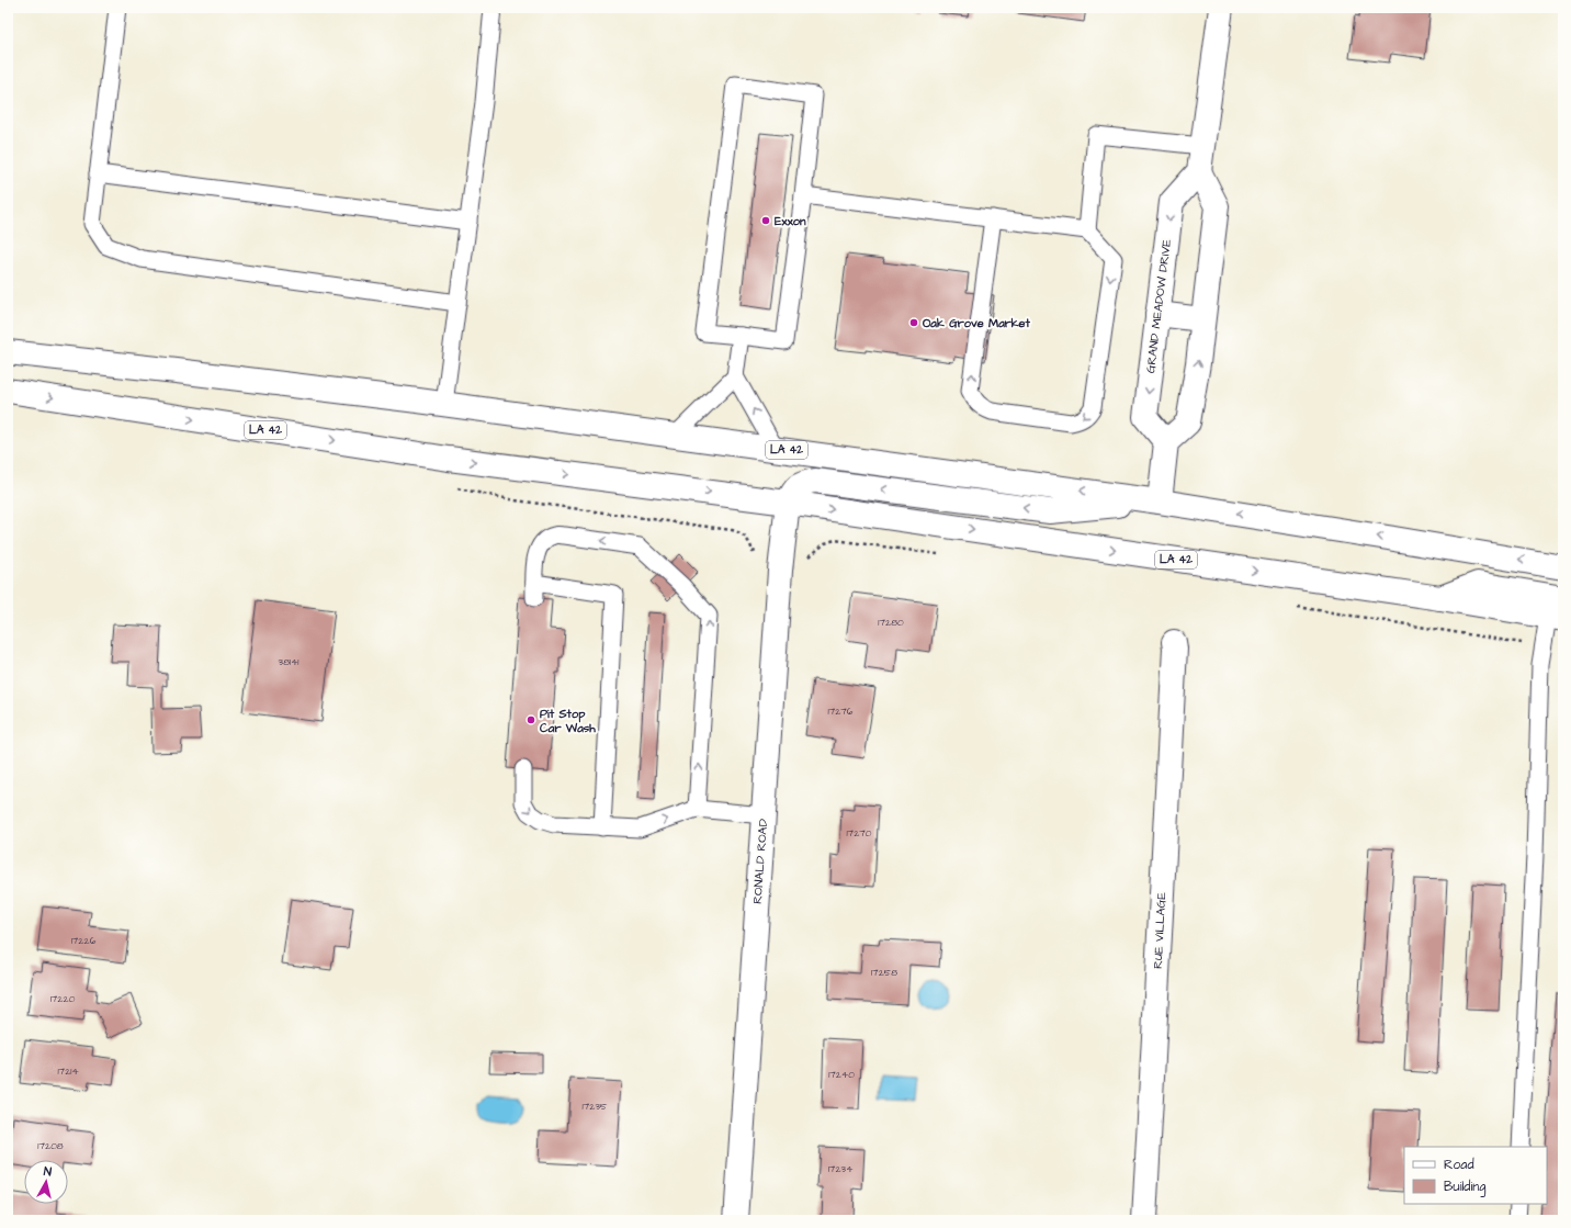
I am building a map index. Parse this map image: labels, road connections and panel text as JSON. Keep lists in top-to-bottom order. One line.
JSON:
{"streets":{"main road":["GRAND MEADOW DRIVE","LA 42","RONALD ROAD","RUE VILLAGE"]},"crossings":[["LA 42","RONALD ROAD"]],"places":["Exxon","Oak Grove Market","Pit Stop Car Wash"],"house_numbers":["17280","38141","17276","17270","17226","17258","17220","17214","17240","17235","17208","17234"],"legend":["Road","Building"],"north":"top"}
